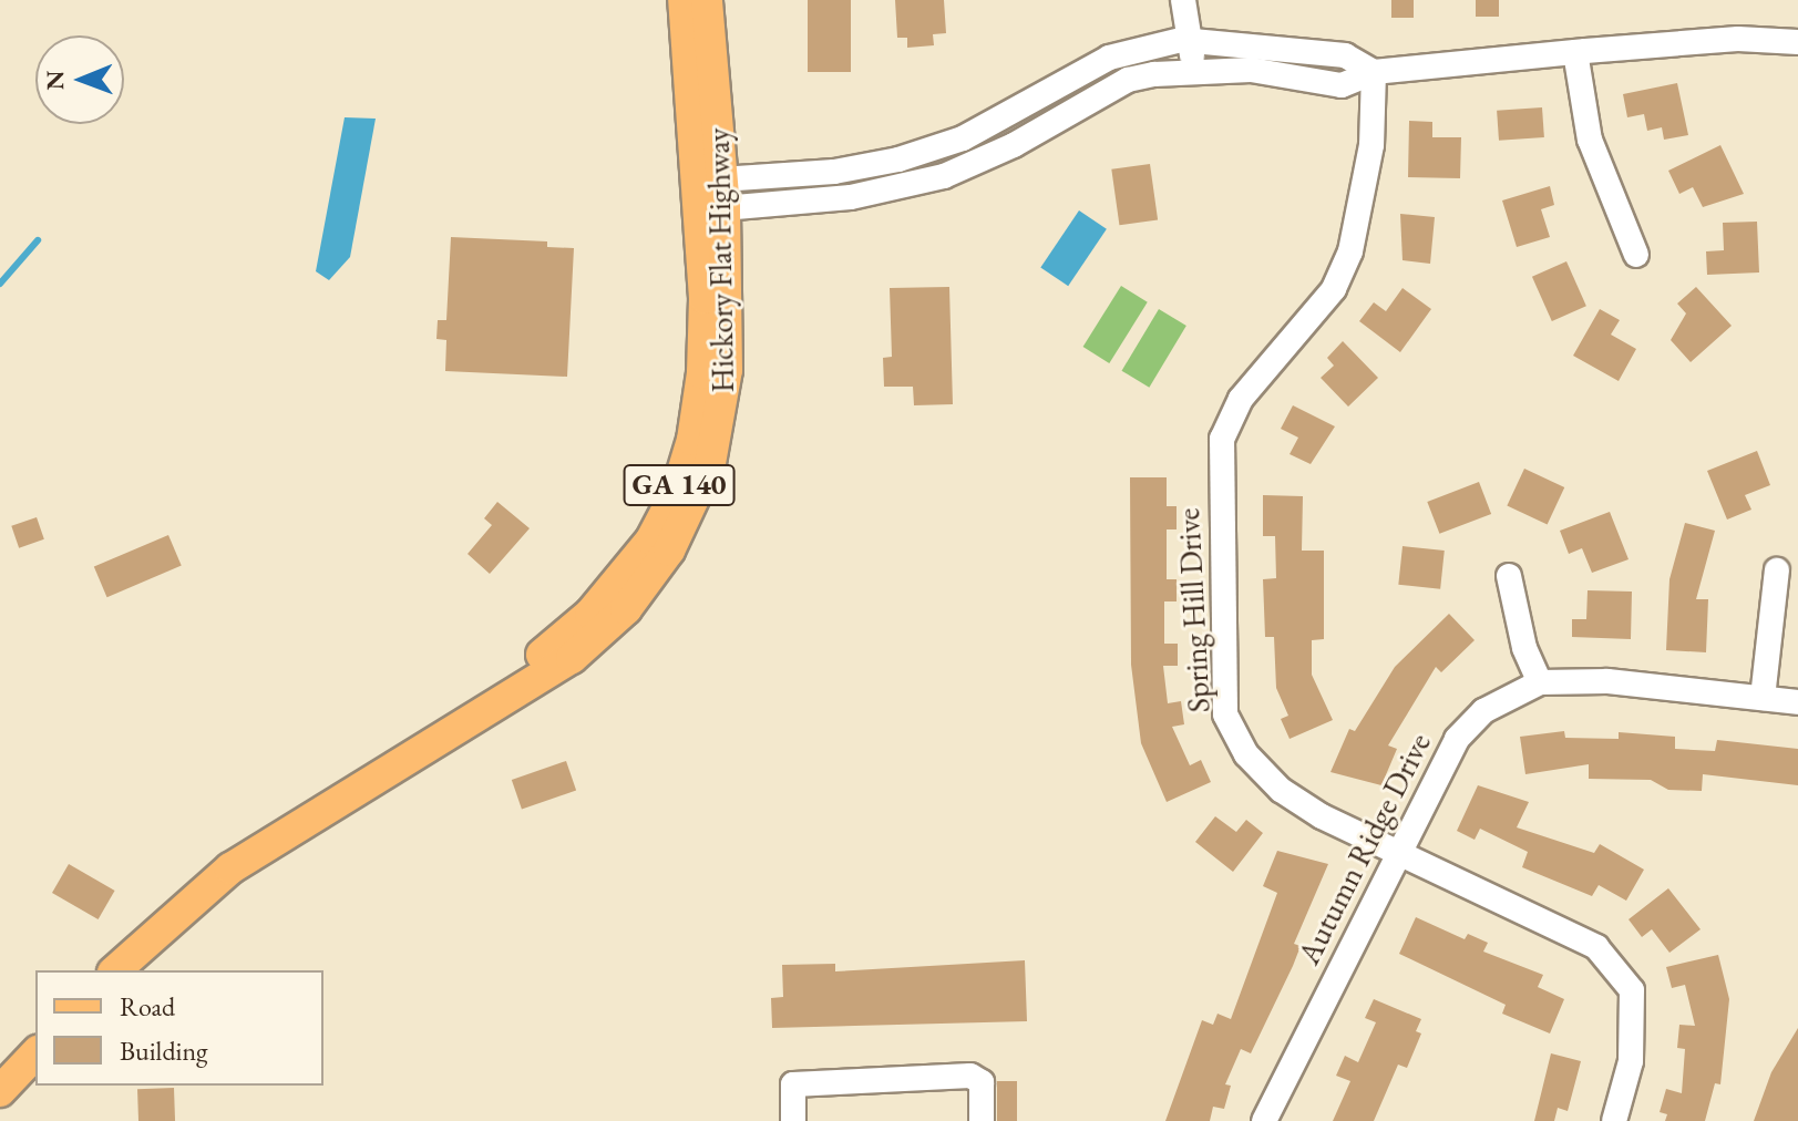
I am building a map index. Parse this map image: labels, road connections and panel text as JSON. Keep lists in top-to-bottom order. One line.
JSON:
{"streets":{"main road":["Hickory Flat Highway","GA 140"],"street":["Spring Hill Drive","Autumn Ridge Drive"]},"crossings":[["Spring Hill Drive","Autumn Ridge Drive"]],"legend":["Road","Building"],"north":"left"}
